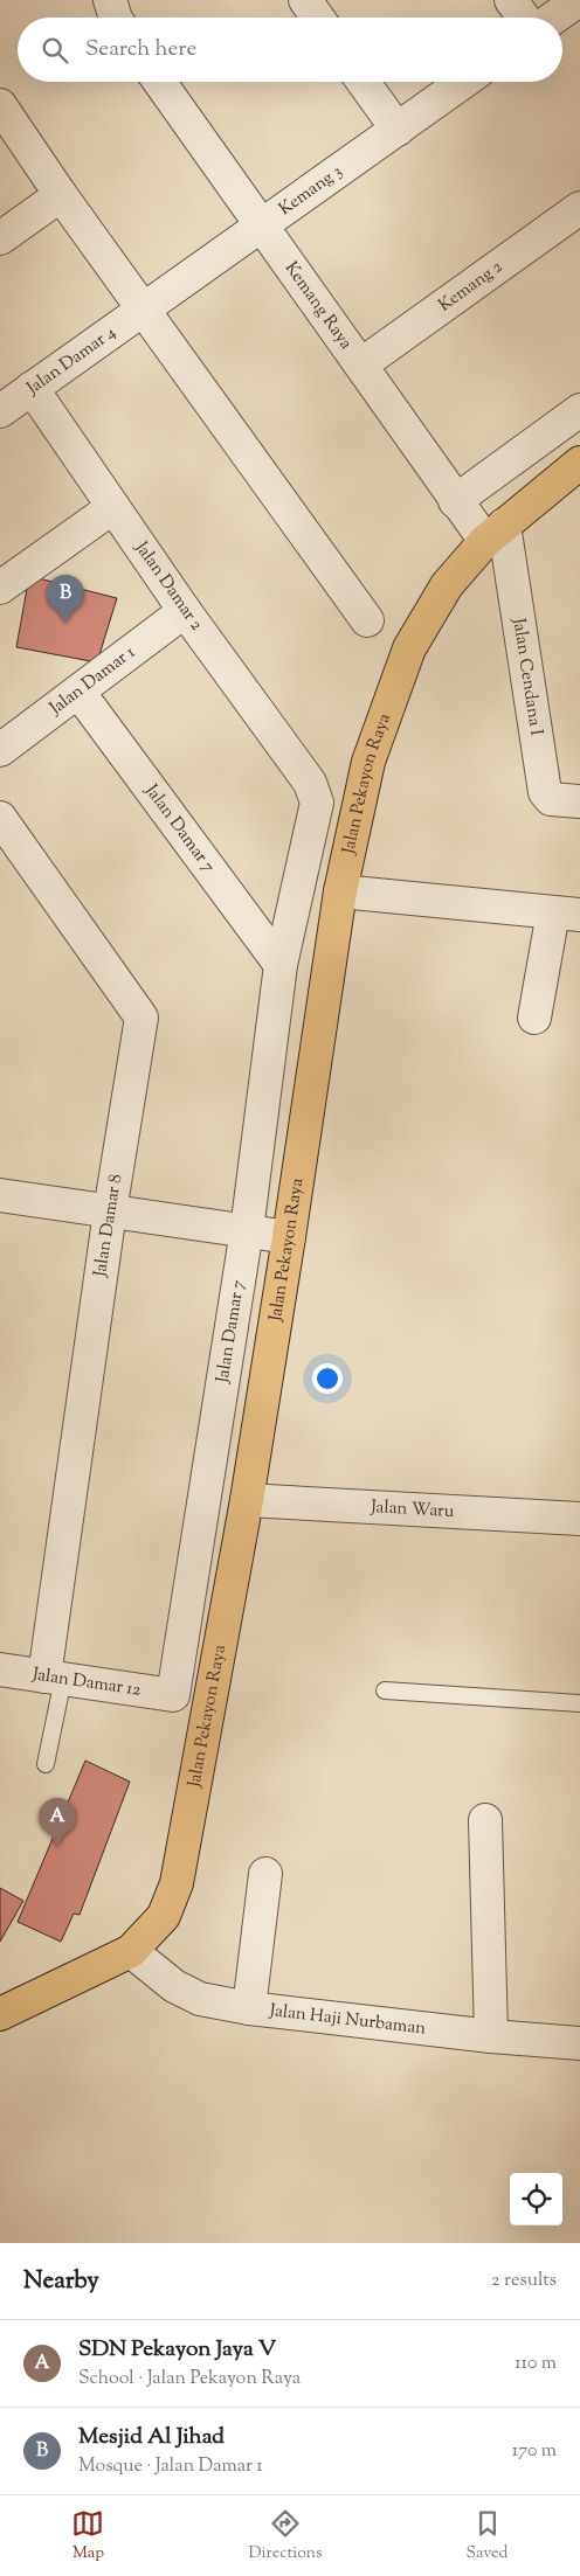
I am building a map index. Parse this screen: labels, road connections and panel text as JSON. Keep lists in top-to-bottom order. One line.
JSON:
{"streets":{"main road":["Jalan Pekayon Raya"],"street":["Kemang 3","Kemang 2","Kemang Raya","Jalan Damar 4","Jalan Damar 2","Jalan Cendana I","Jalan Damar 1","Jalan Damar 7","Jalan Damar 8","Jalan Waru","Jalan Damar 12","Jalan Haji Nurbaman"]},"crossings":[["Kemang 3","Kemang Raya"],["Kemang 3","Jalan Damar 4"],["Kemang 2","Kemang Raya"],["Kemang Raya","Jalan Cendana I"],["Kemang Raya","Jalan Pekayon Raya"],["Jalan Damar 4","Jalan Damar 2"],["Jalan Damar 2","Jalan Damar 1"],["Jalan Damar 2","Jalan Damar 7"],["Jalan Cendana I","Jalan Pekayon Raya"],["Jalan Damar 1","Jalan Damar 7"],["Jalan Pekayon Raya","Jalan Waru"],["Jalan Pekayon Raya","Jalan Haji Nurbaman"],["Jalan Damar 7","Jalan Damar 12"],["Jalan Damar 8","Jalan Damar 12"]],"page":{"search":"Search here","pins":["B","A"],"heading":["Nearby","2 results"],"list":[{"mark":"A","name":"SDN Pekayon Jaya V","note":"School · Jalan Pekayon Raya","value":"110 m"},{"mark":"B","name":"Mesjid Al Jihad","note":"Mosque · Jalan Damar 1","value":"170 m"}],"nav":["Map","Directions","Saved"]}}
